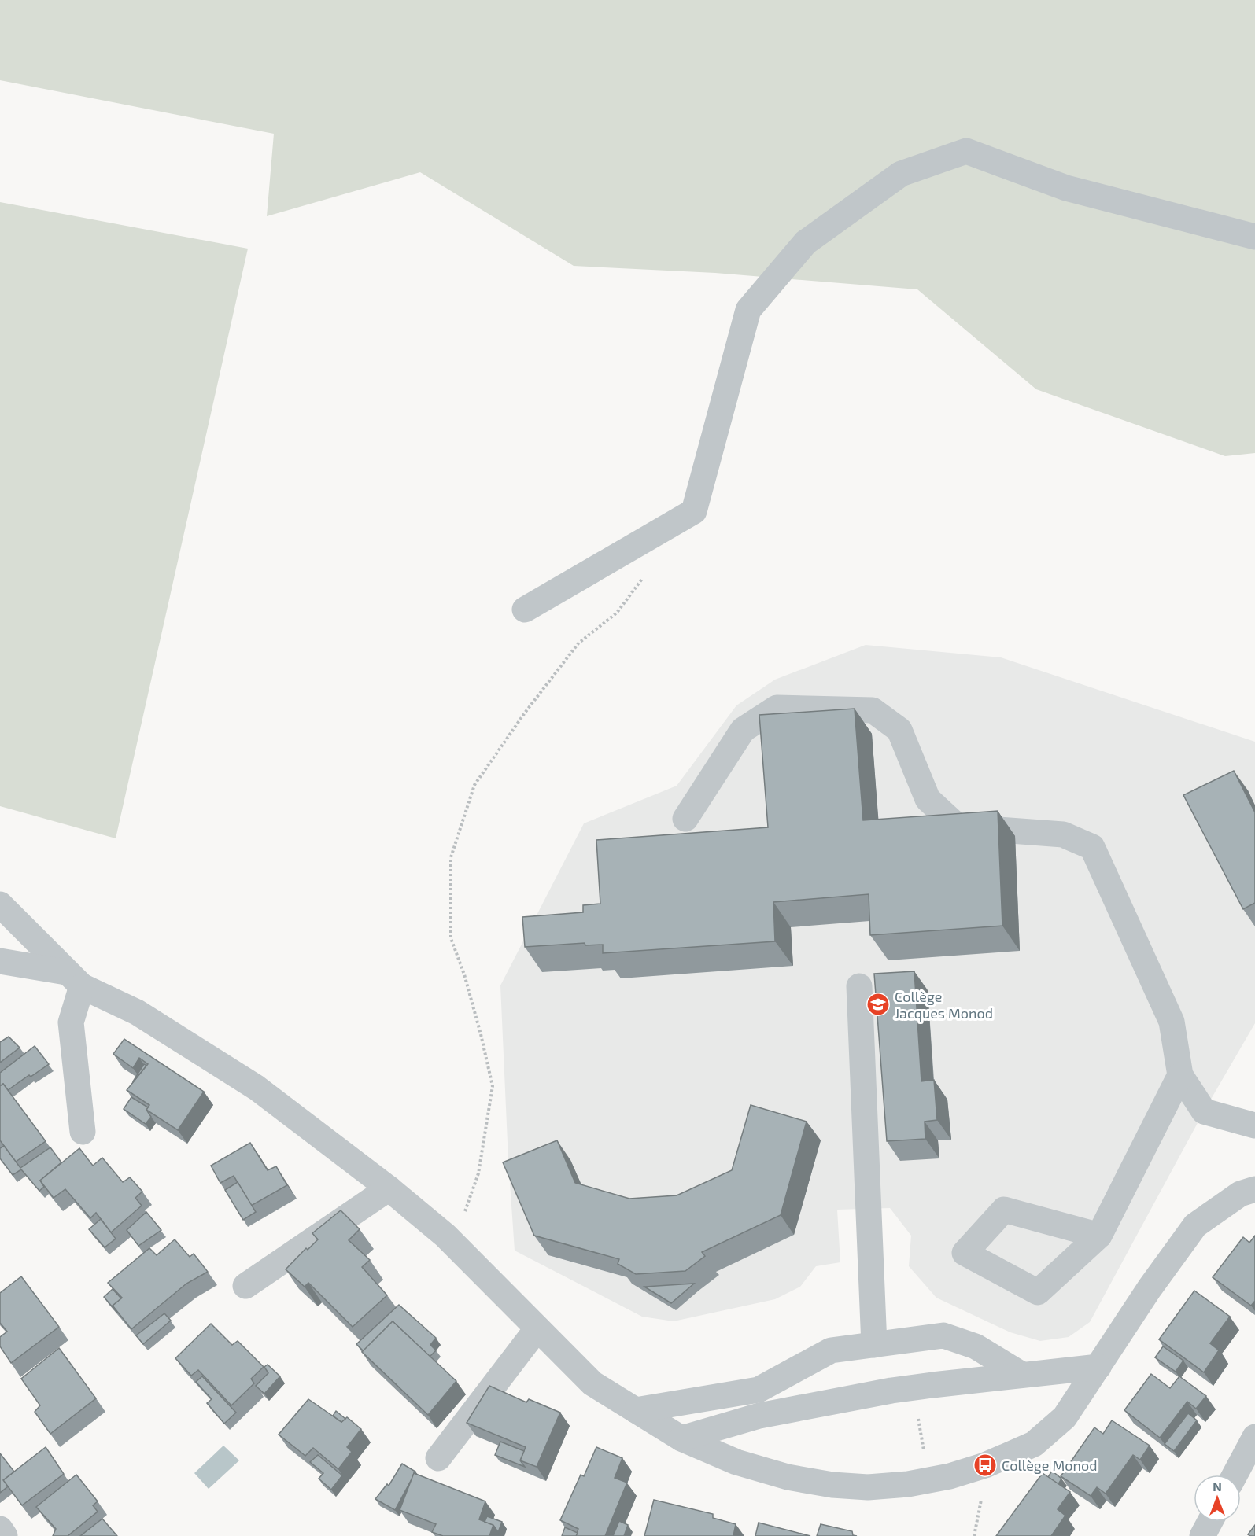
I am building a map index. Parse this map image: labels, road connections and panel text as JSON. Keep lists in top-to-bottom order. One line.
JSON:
{"places":{"school or university":["Collège Jacques Monod"],"bus stop":["Collège Monod"]},"north":"top"}
